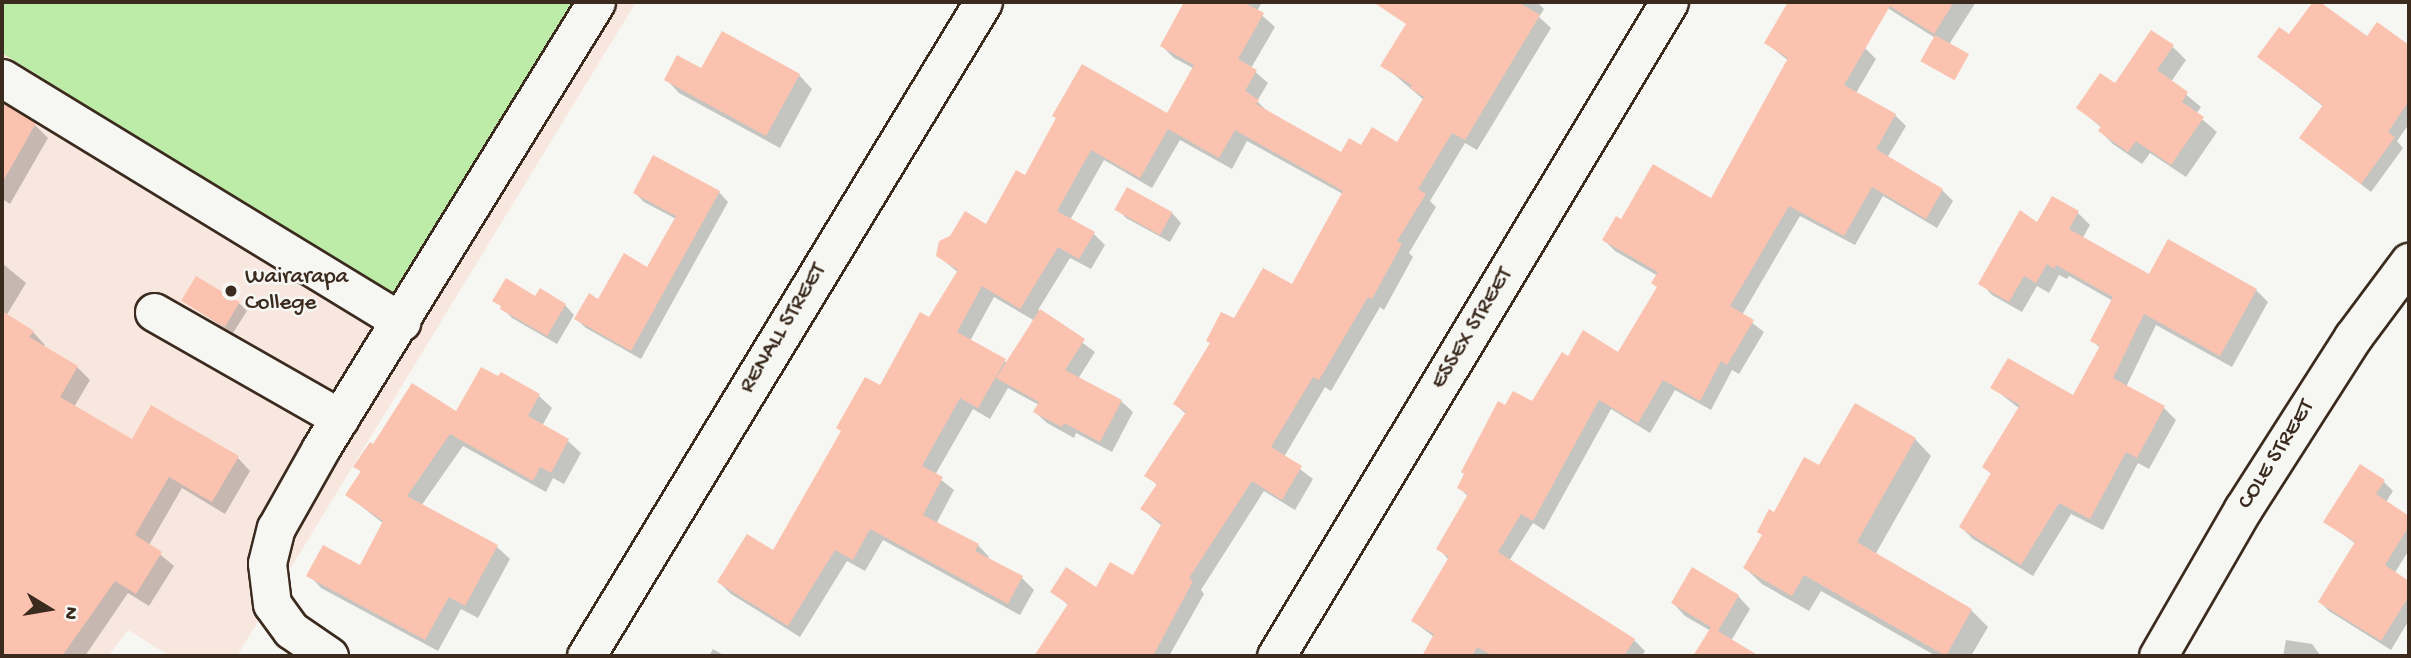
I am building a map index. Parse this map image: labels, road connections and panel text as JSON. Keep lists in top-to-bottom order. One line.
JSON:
{"streets":{"street":["RENALL STREET","ESSEX STREET","COLE STREET"]},"places":["Wairarapa College"],"north":"right"}
